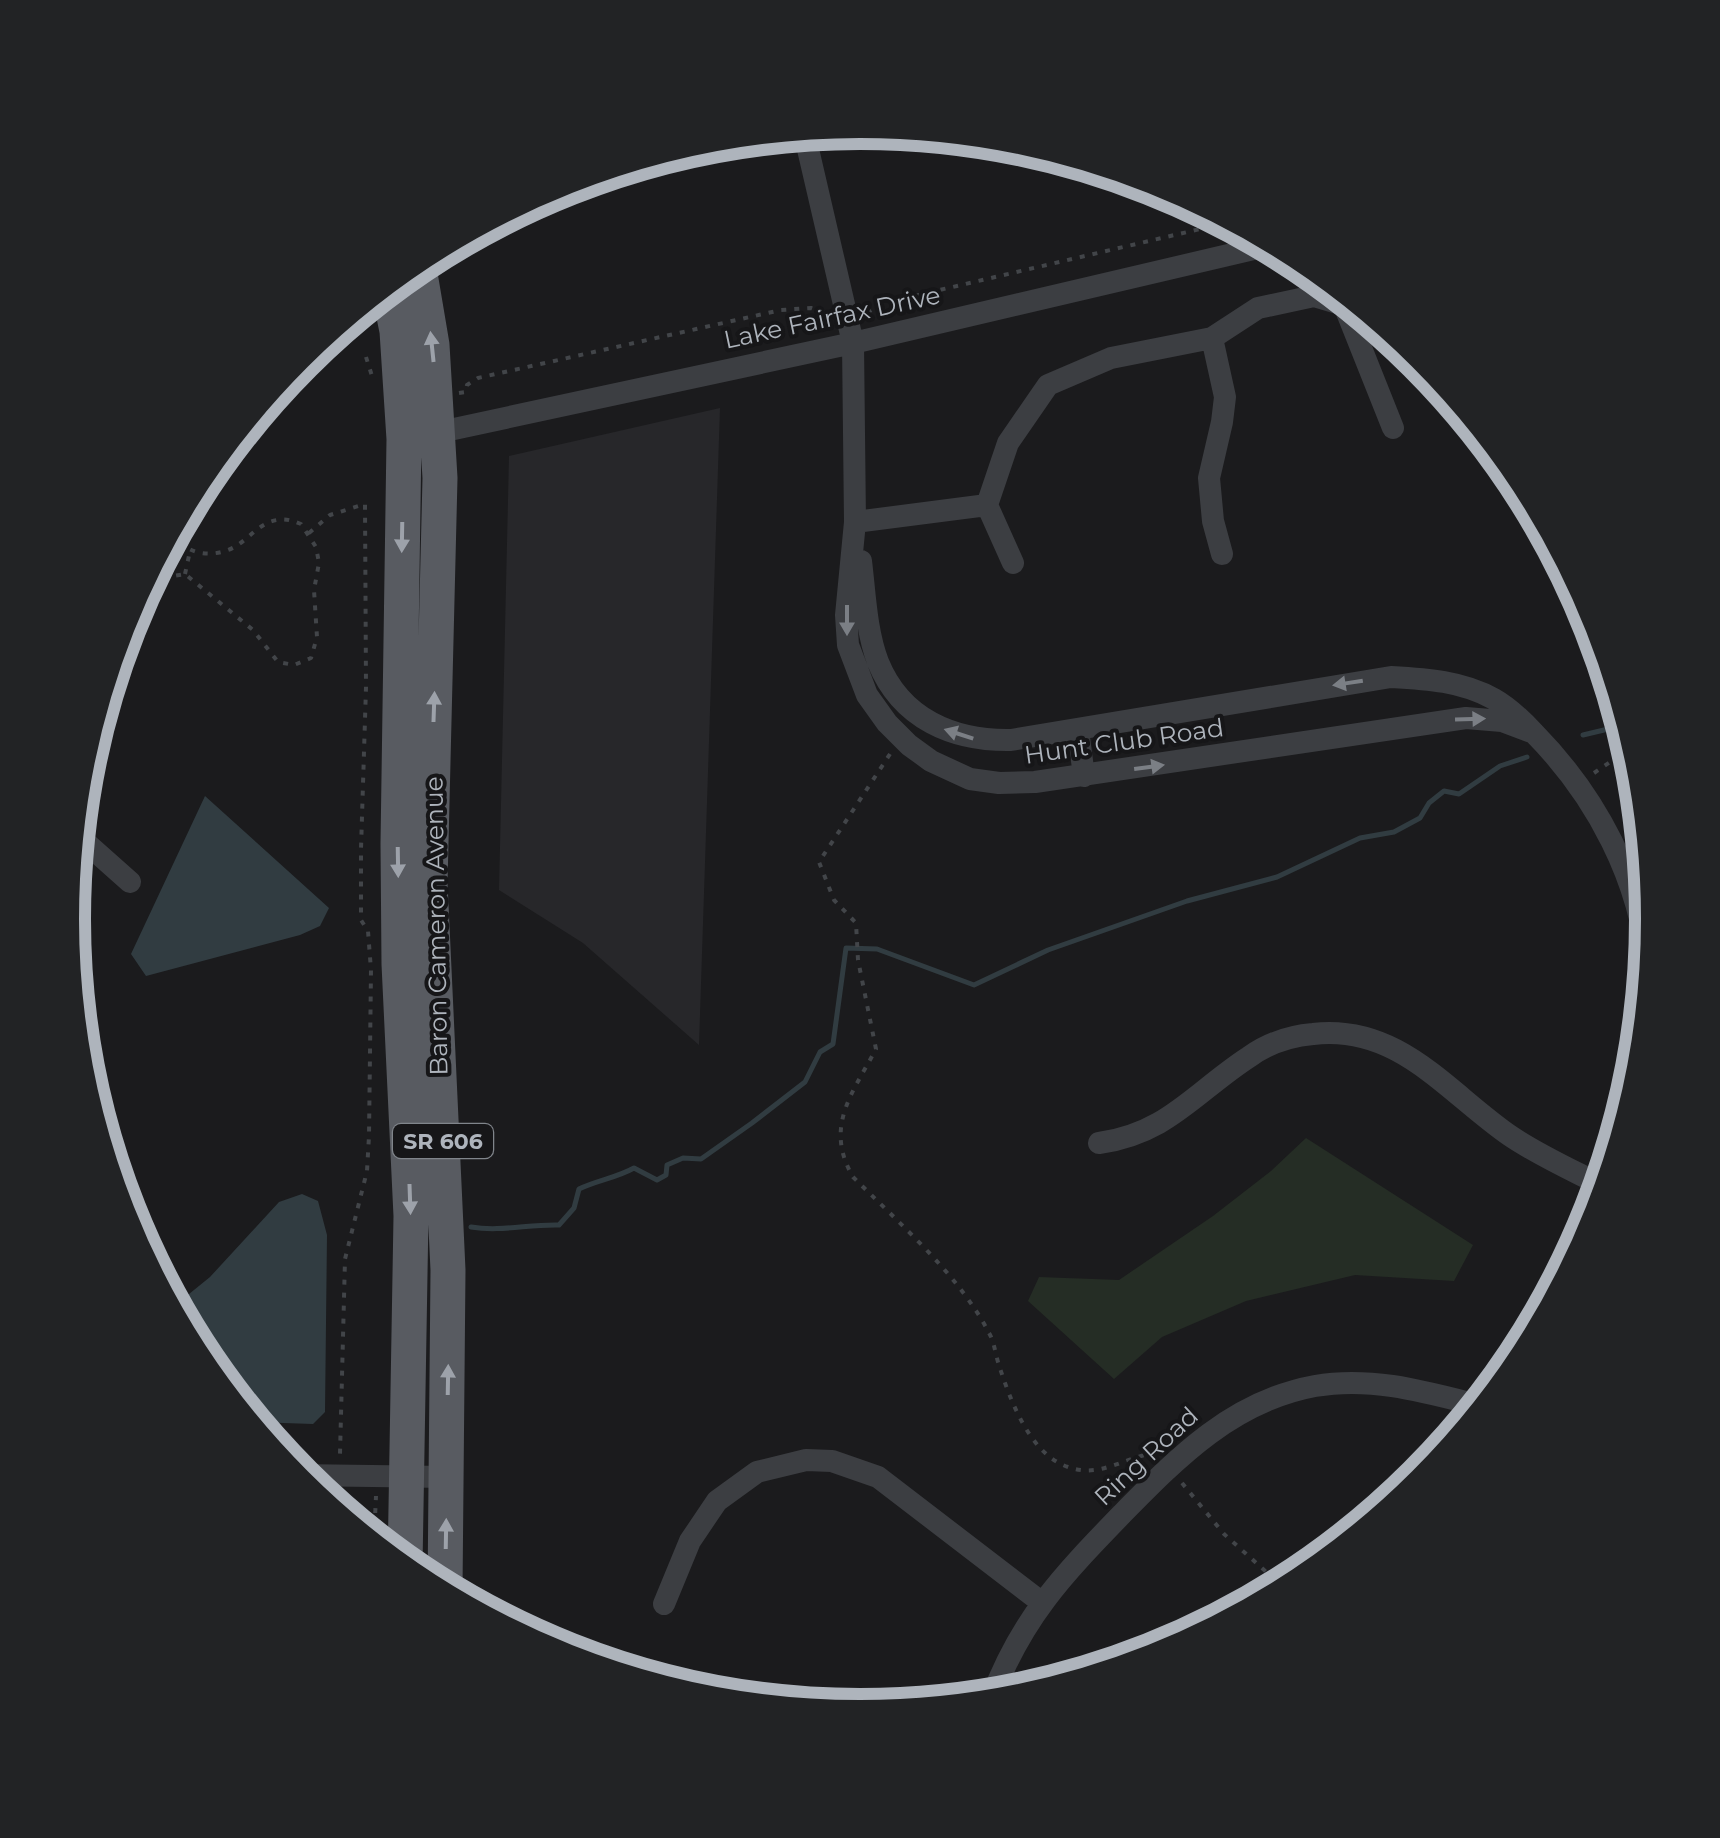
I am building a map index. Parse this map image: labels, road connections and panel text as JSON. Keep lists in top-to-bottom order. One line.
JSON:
{"streets":{"main road":["Baron Cameron Avenue","SR 606"],"street":["Lake Fairfax Drive","Hunt Club Road","Ring Road"]},"crossings":[["Lake Fairfax Drive","Hunt Club Road"],["Lake Fairfax Drive","Baron Cameron Avenue"]]}
